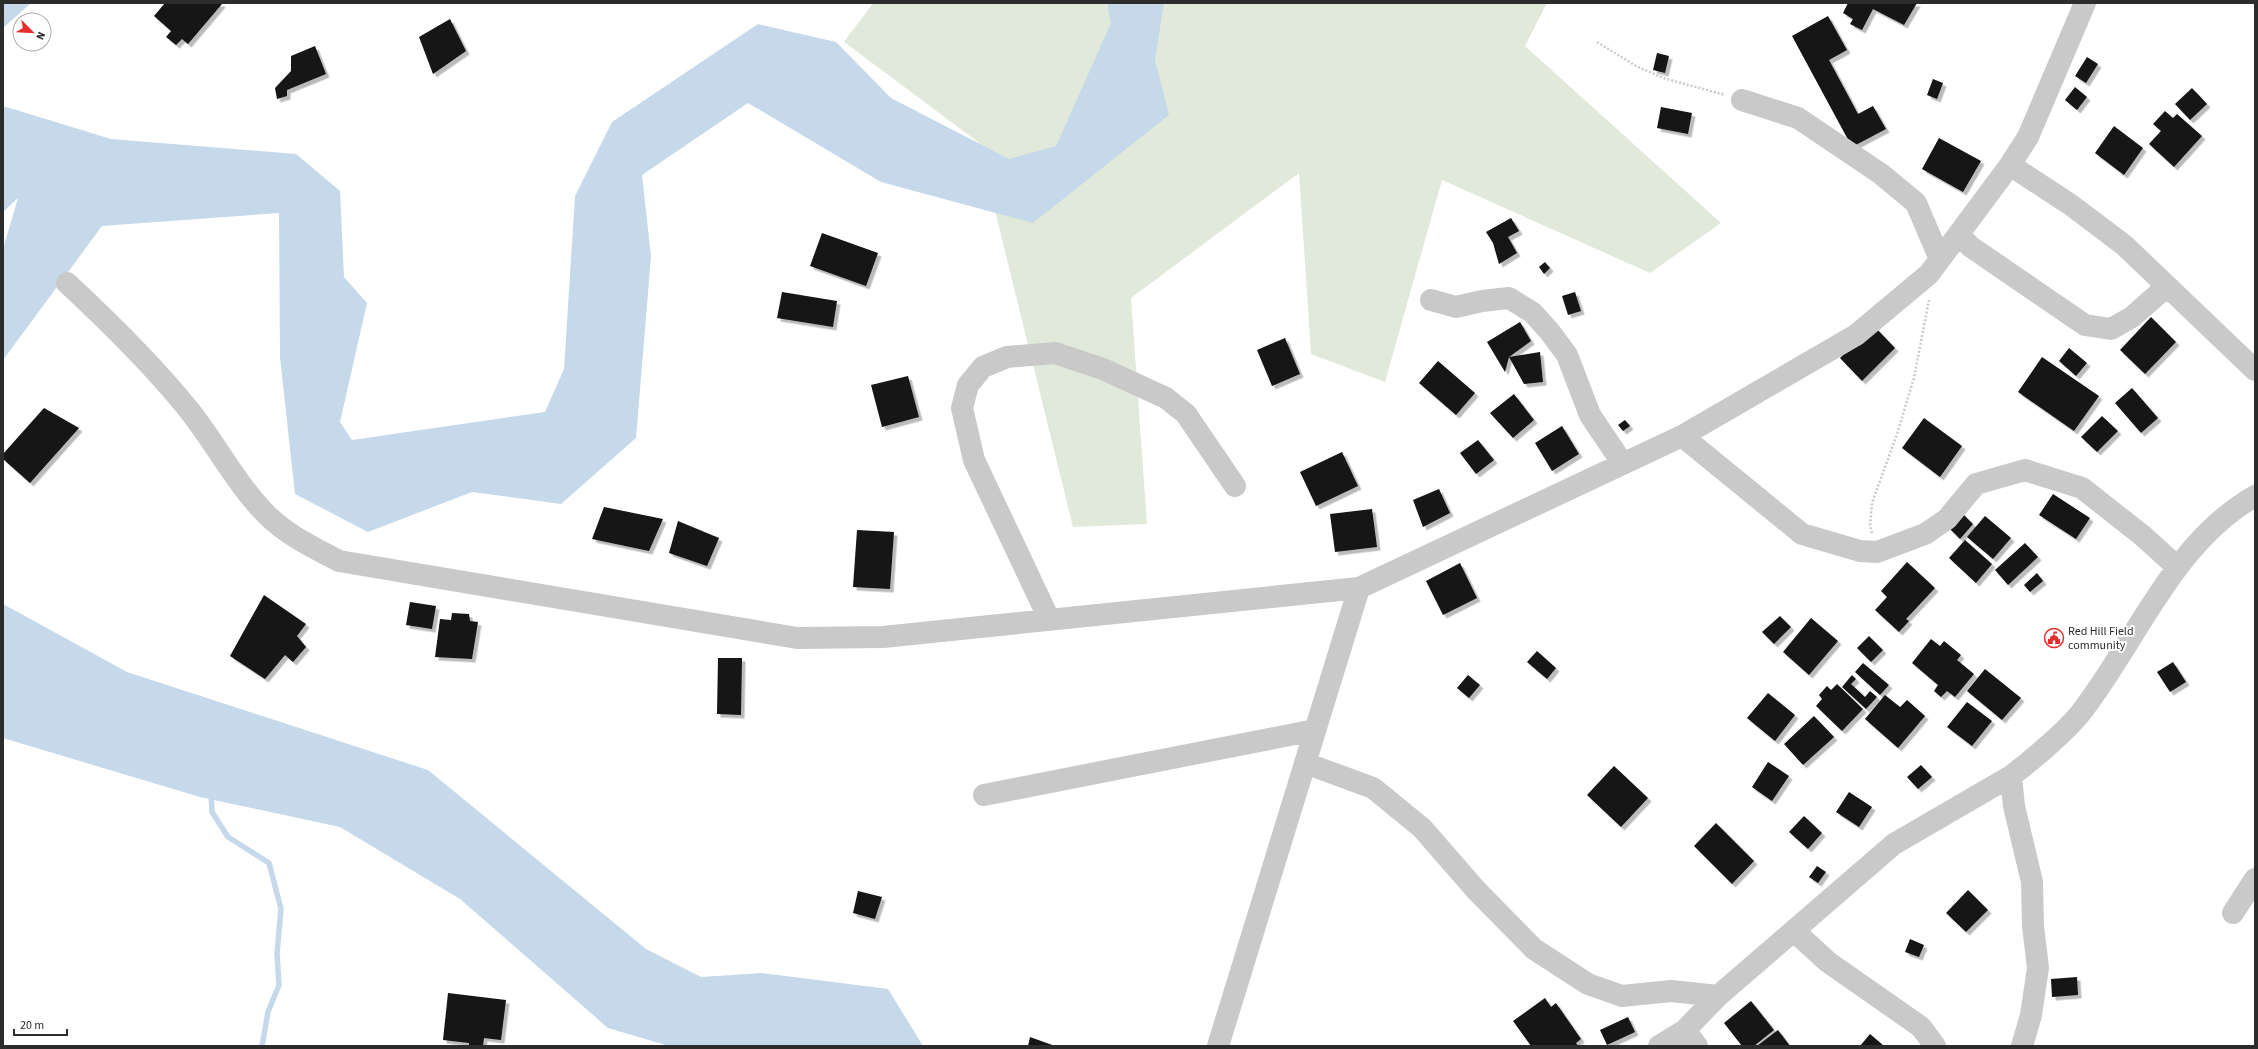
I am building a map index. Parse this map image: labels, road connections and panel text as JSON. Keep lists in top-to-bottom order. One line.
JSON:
{"places":{"public building":["Red Hill Field community"]},"scale_bar":"20 m","north":"bottom right"}
